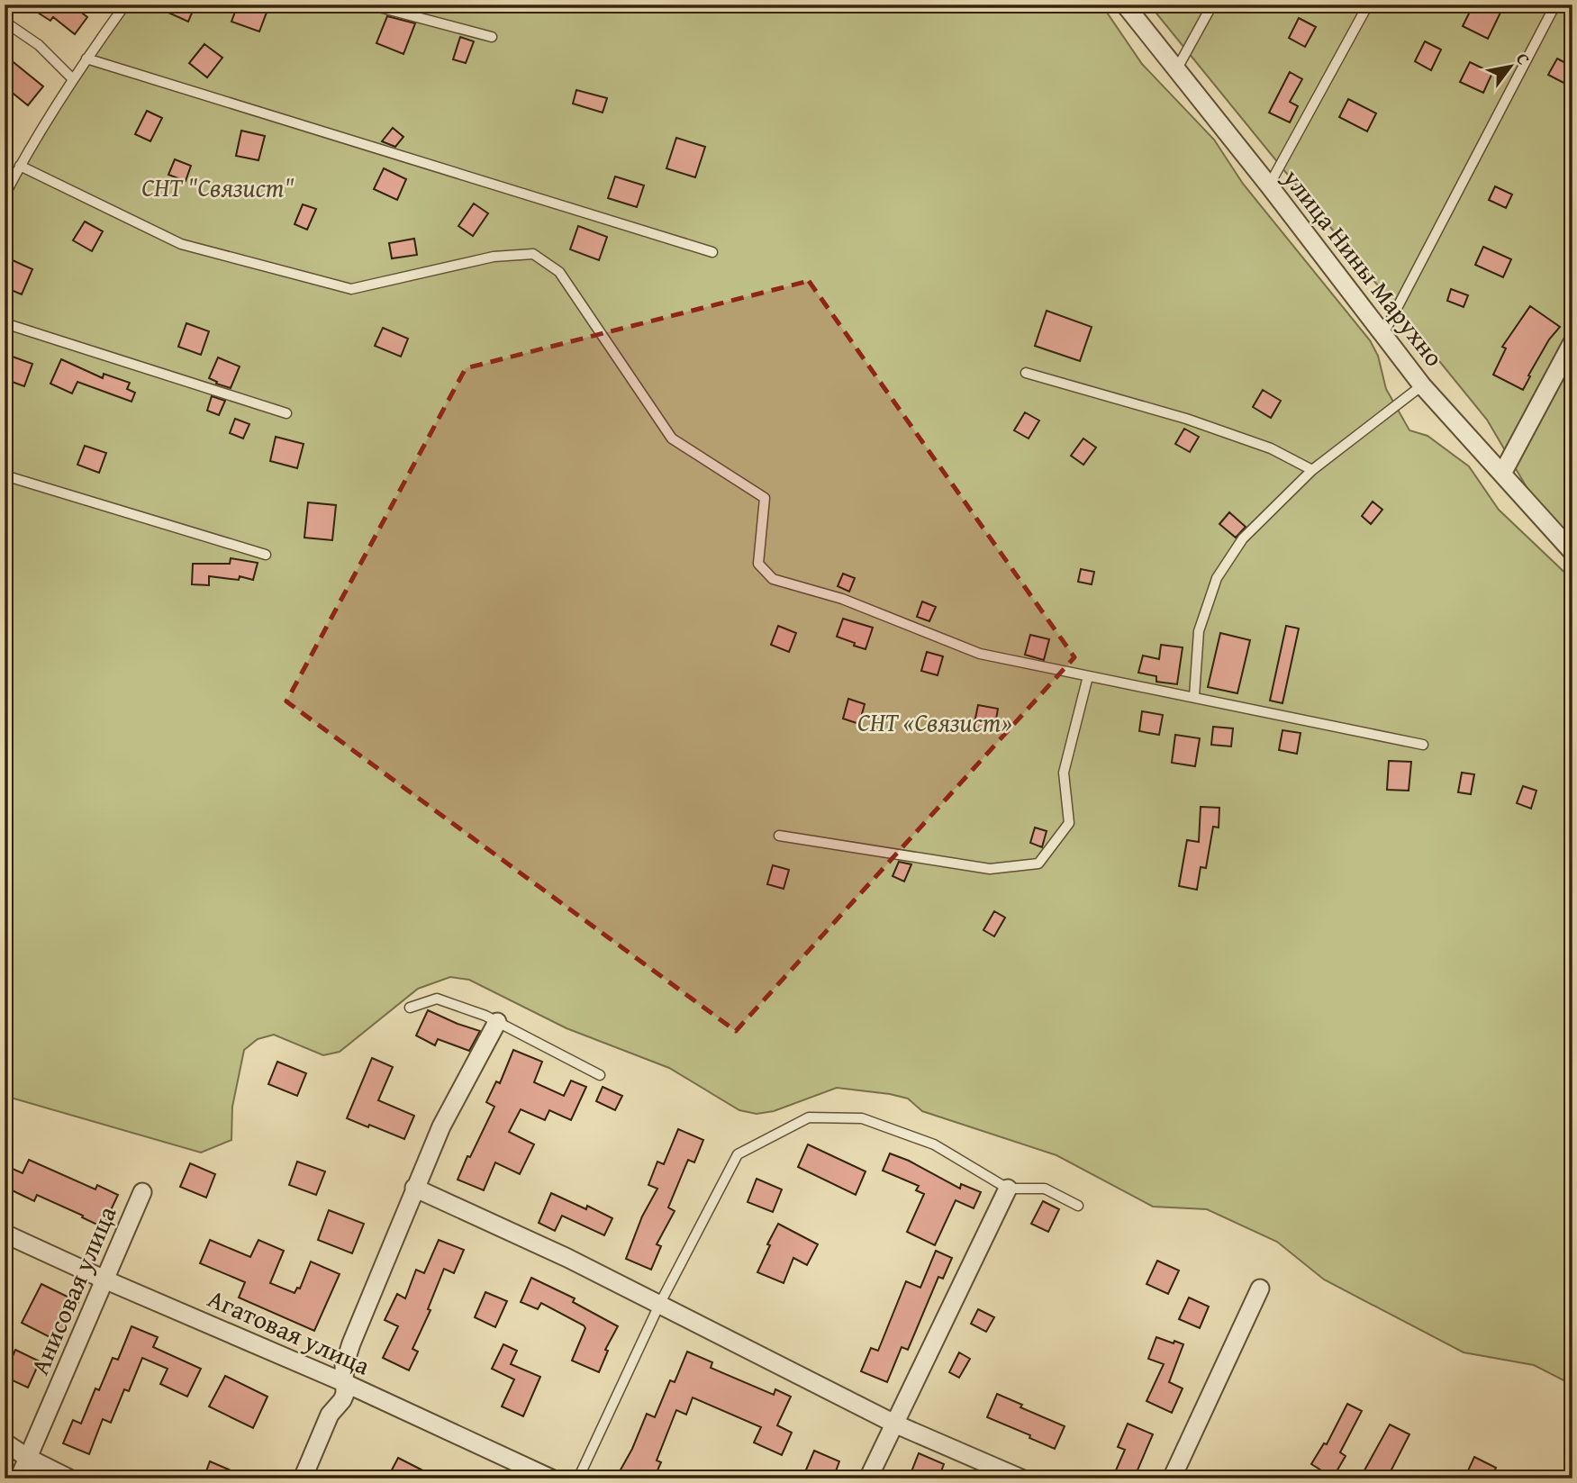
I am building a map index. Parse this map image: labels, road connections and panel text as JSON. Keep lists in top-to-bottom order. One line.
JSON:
{"streets":{"street":["улица Нины Марухно","Анисовая улица","Агатовая улица"]},"crossings":[["Анисовая улица","Агатовая улица"]],"parks":["СНТ \"Связист\"","СНТ «Связист»"],"north":"top right"}
